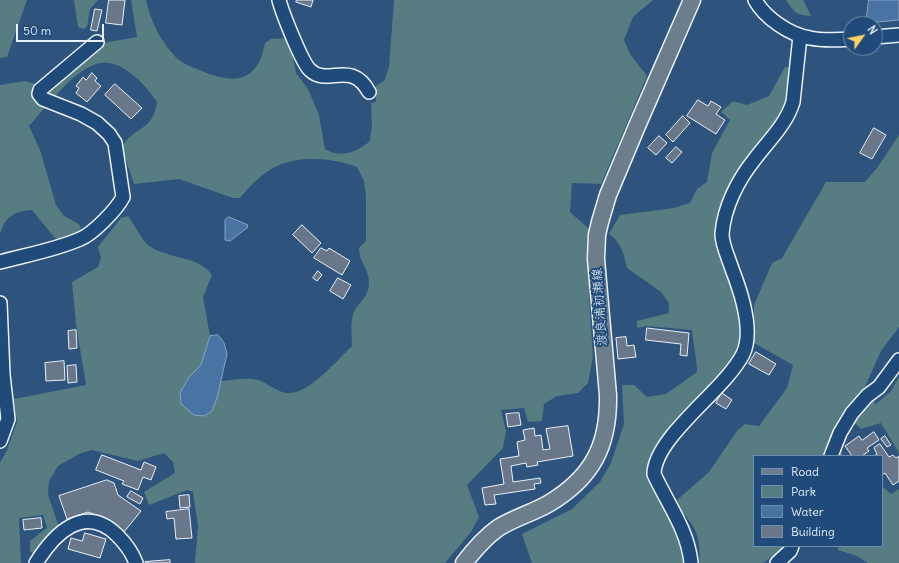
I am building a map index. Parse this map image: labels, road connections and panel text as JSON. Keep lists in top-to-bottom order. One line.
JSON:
{"streets":{"main road":["渡良浦初瀬線"]},"legend":["Road","Park","Water","Building"],"scale_bar":"50 m","north":"top right"}
